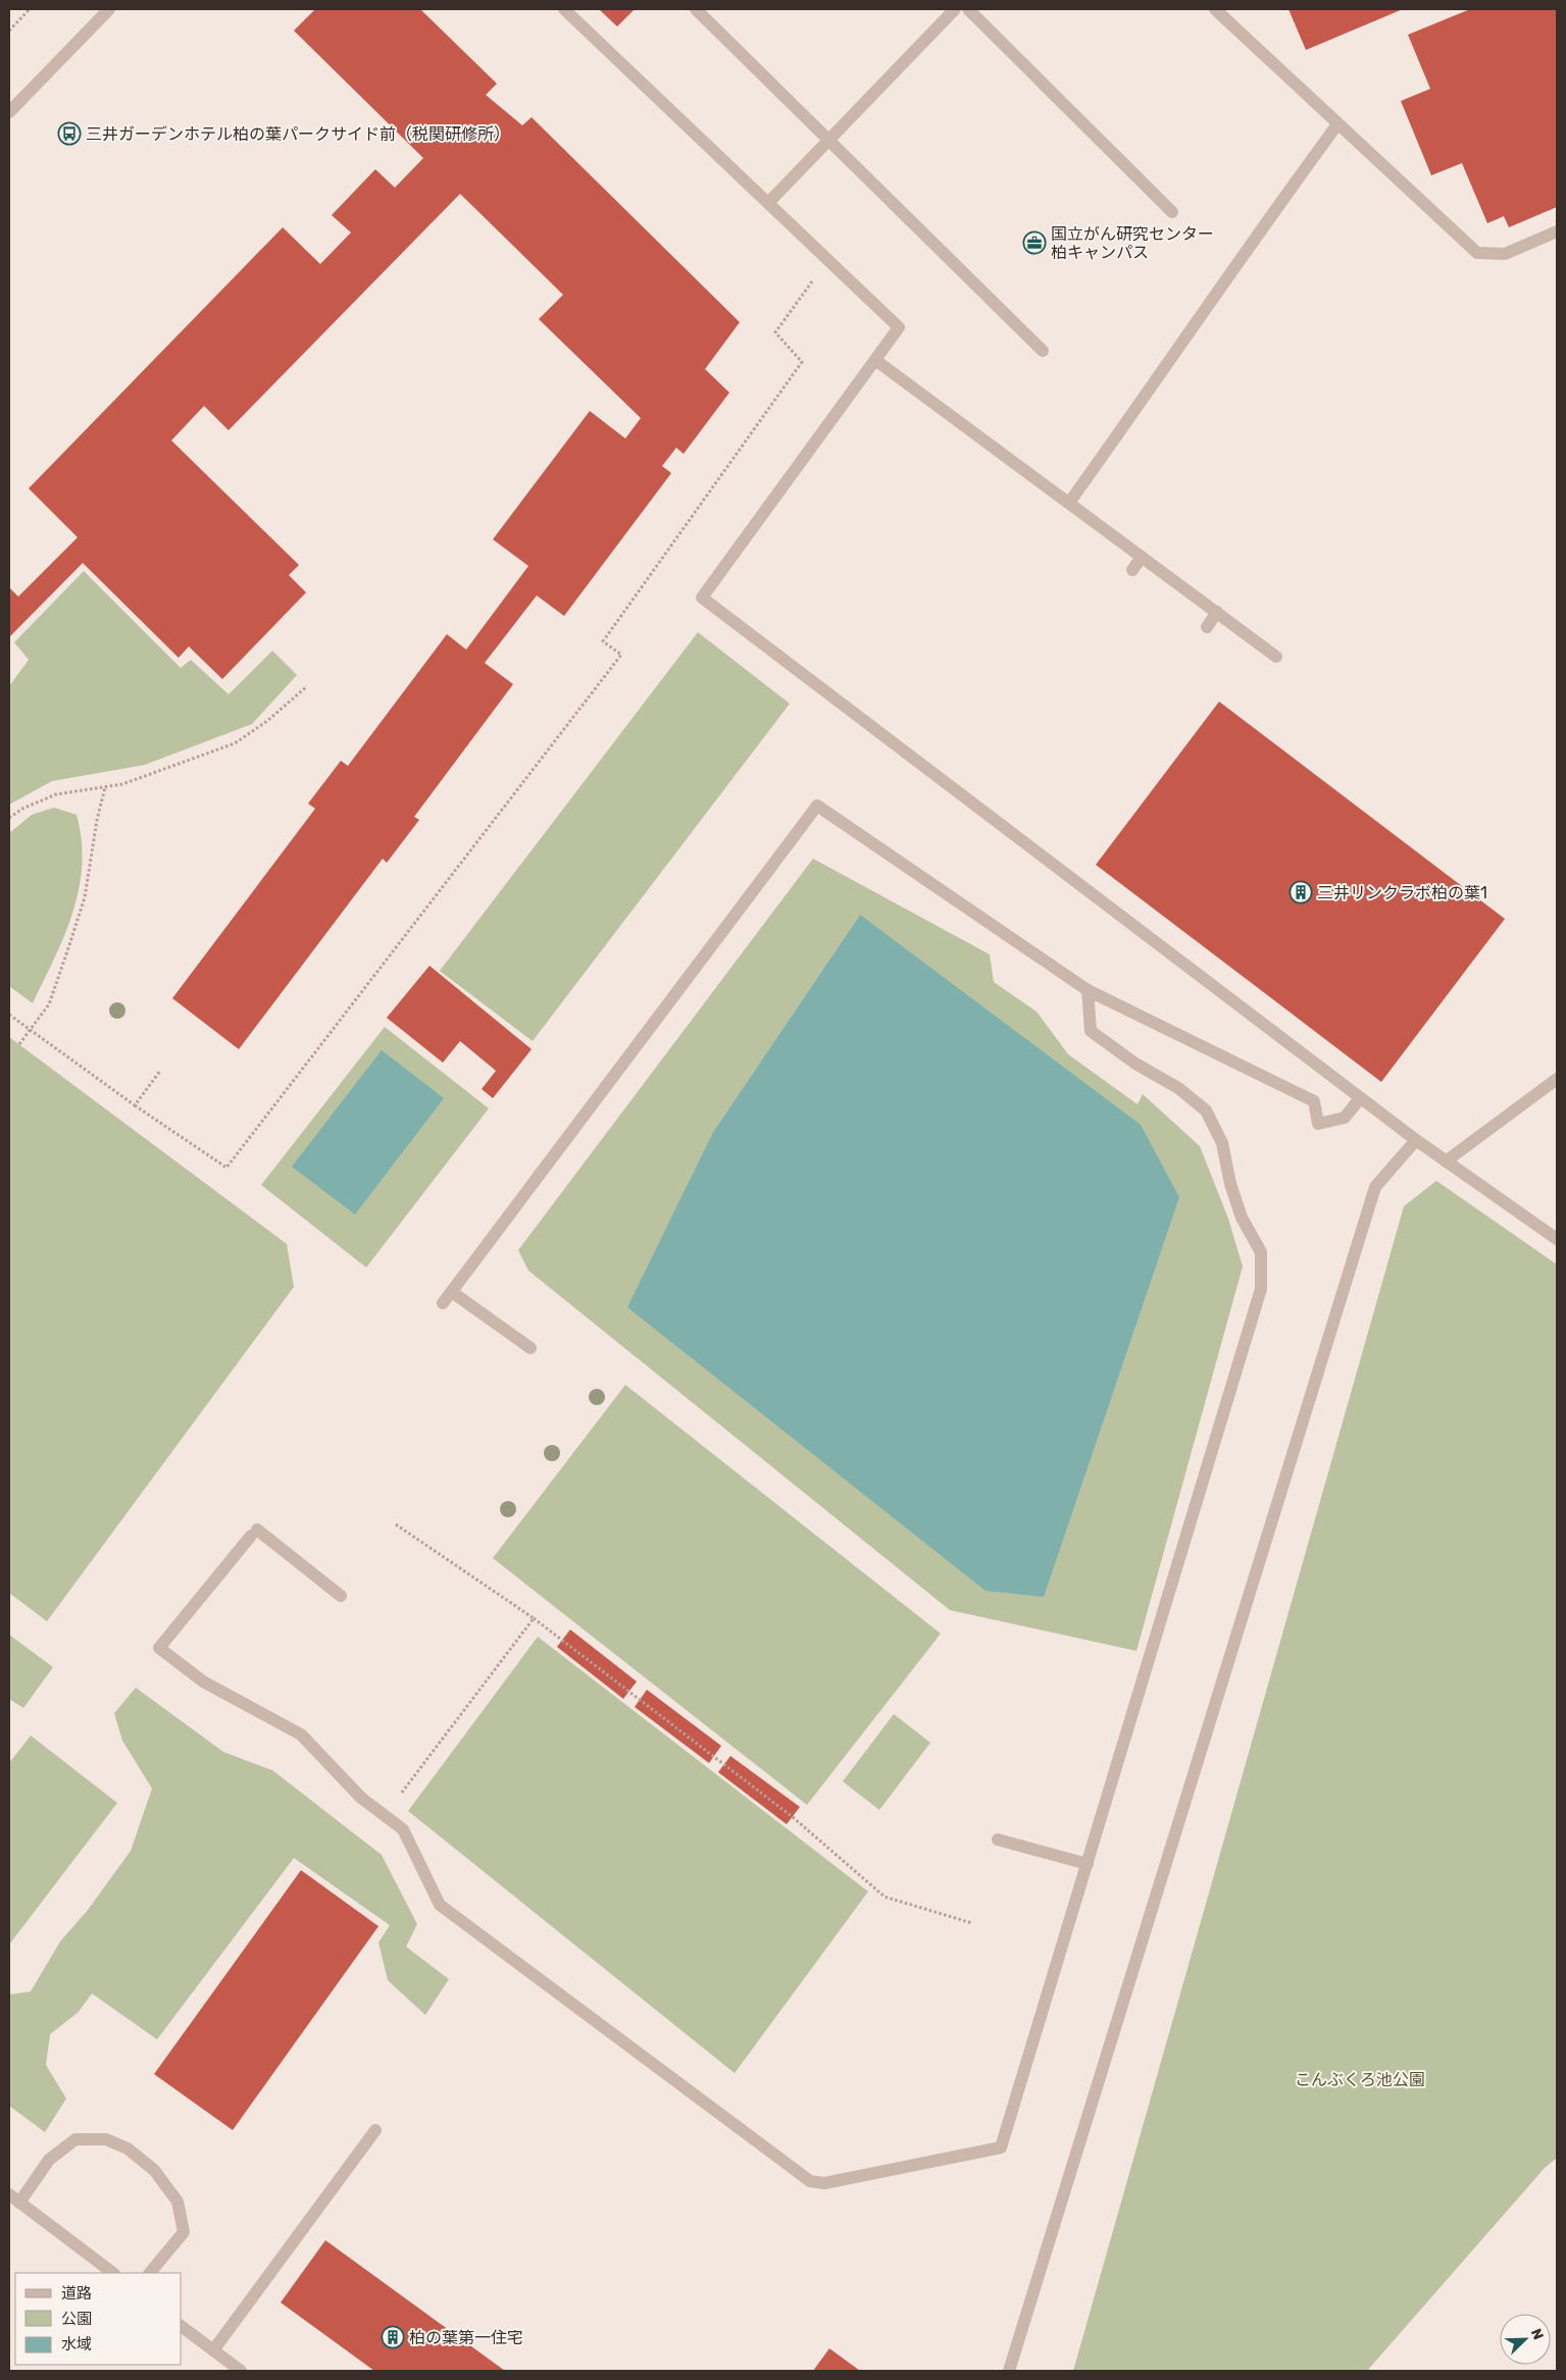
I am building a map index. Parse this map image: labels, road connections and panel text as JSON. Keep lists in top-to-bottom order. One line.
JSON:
{"parks":["こんぶくろ池公園"],"places":{"bus stop":["三井ガーデンホテル柏の葉パークサイド前（税関研修所）"],"office":["国立がん研究センター 柏キャンパス"],"building":["三井リンクラボ柏の葉1","柏の葉第一住宅"]},"legend":["道路","公園","水域"],"north":"top right"}
